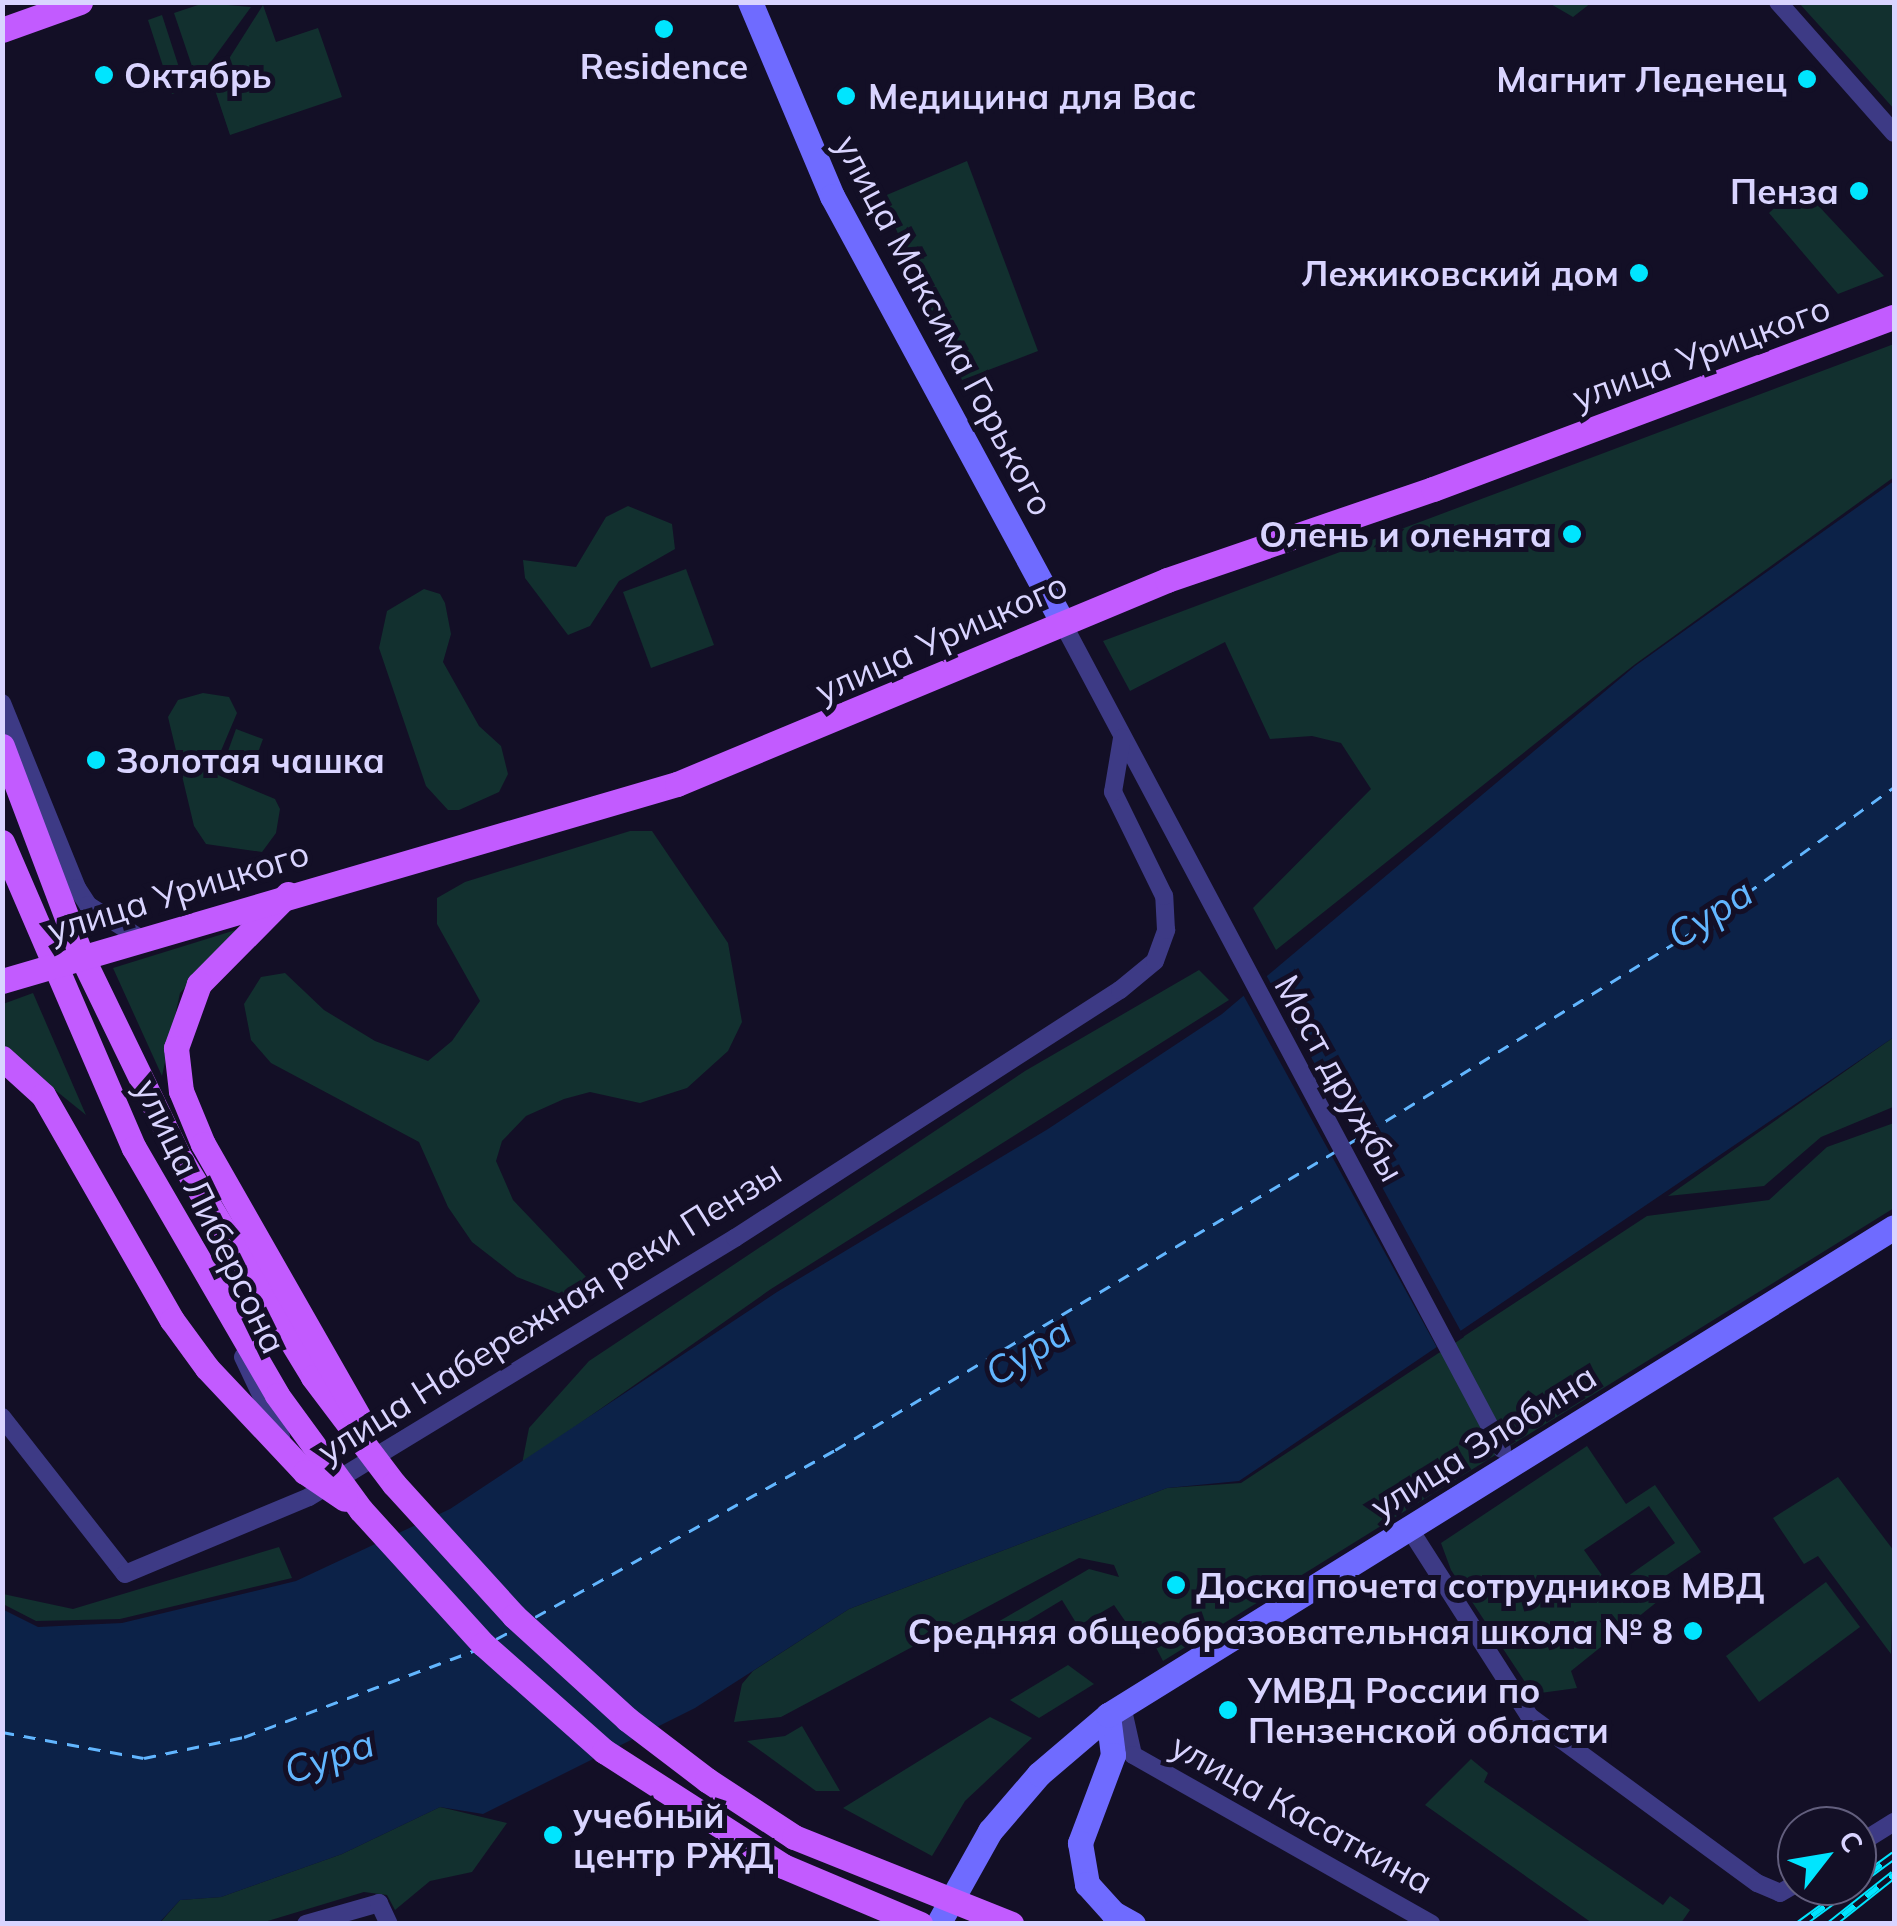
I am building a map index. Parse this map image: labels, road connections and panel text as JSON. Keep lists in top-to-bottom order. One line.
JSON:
{"streets":{"main road":["улица Максима Горького","улица Урицкого","улица Злобина"],"street":["Мост дружбы","улица Либерсона","улица Набережная реки Пензы","улица Касаткина"]},"crossings":[["улица Максима Горького","улица Урицкого"],["улица Максима Горького","Мост дружбы"],["улица Урицкого","Мост дружбы"],["улица Урицкого","улица Либерсона"],["Мост дружбы","улица Набережная реки Пензы"],["улица Либерсона","улица Набережная реки Пензы"],["улица Злобина","улица Касаткина"]],"water":["Сура"],"places":["Residence","Октябрь","Магнит Леденец","Медицина для Вас","Пенза","Лежиковский дом","Олень и оленята","Золотая чашка","Доска почета сотрудников МВД","Средняя общеобразовательная школа № 8","УМВД России по Пензенской области","учебный центр РЖД"],"north":"top right"}
